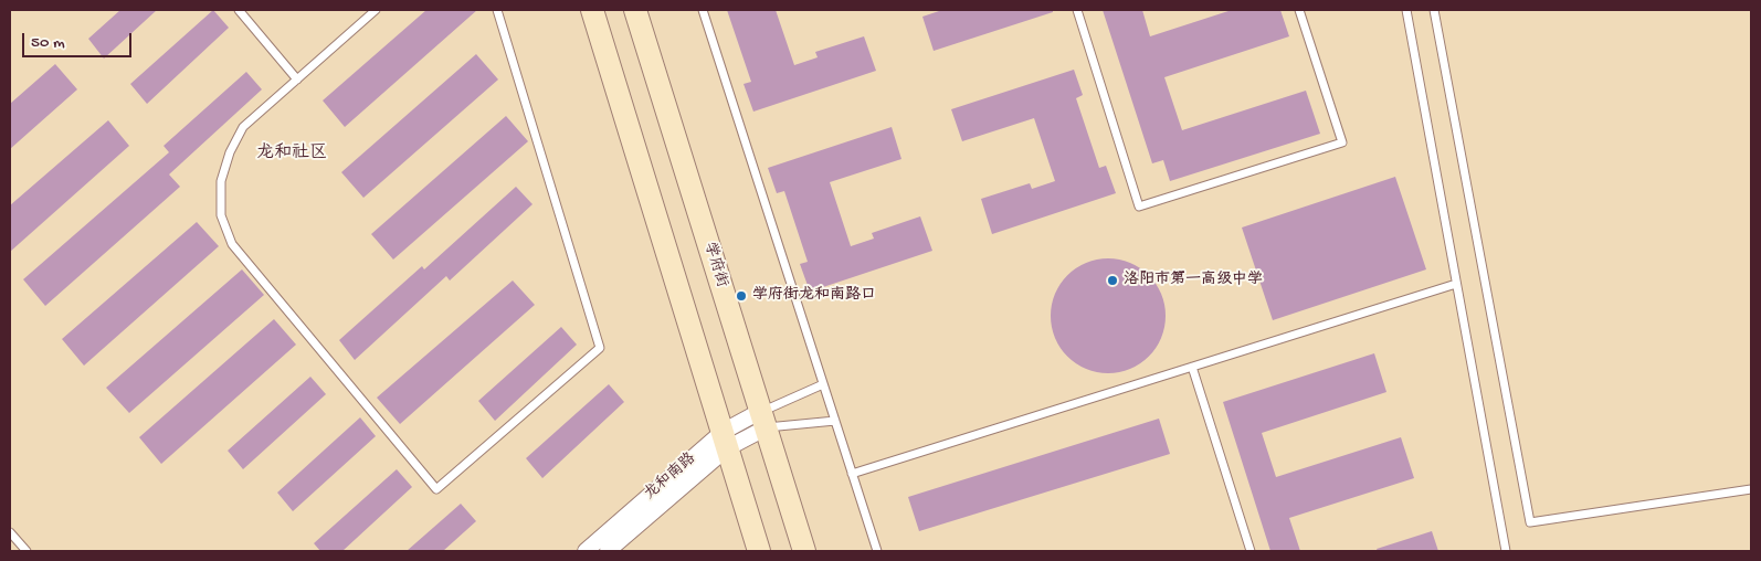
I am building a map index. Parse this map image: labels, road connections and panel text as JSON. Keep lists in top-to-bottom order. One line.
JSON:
{"streets":{"main road":["学府街"],"street":["龙和南路"]},"crossings":[["学府街","龙和南路"]],"districts":["龙和社区"],"places":["洛阳市第一高级中学","学府街龙和南路口"],"scale_bar":"50 m"}
